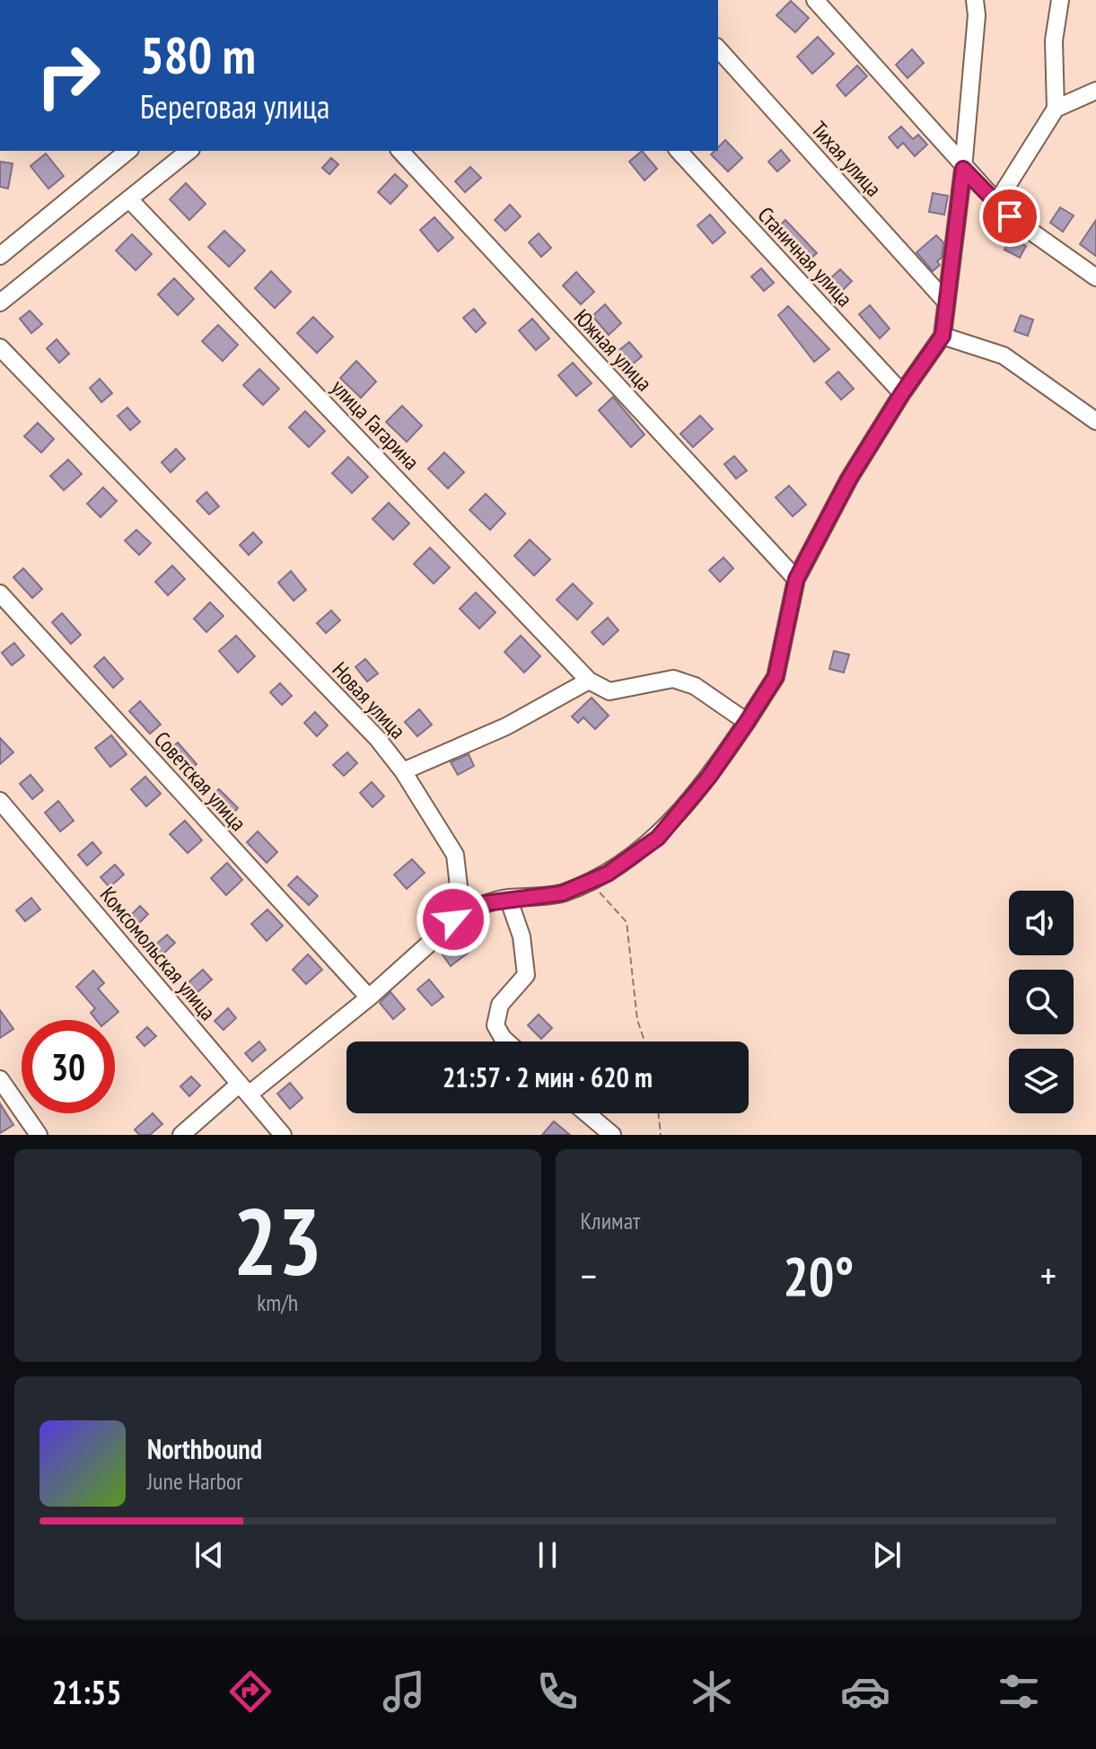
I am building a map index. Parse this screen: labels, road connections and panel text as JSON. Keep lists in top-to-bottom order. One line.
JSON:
{"streets":{"street":["Тихая улица","Станичная улица","Южная улица","улица Гагарина","Новая улица","Советская улица","Комсомольская улица"]},"page":{"turn":["580 m","Береговая улица"],"limit":"30","trip":"21:57 · 2 мин · 620 m","tile":[["23","km/h"],"Климат"],"heat":["−","20°","+"],"song":["Northbound","June Harbor"],"tabs":"21:55"}}
